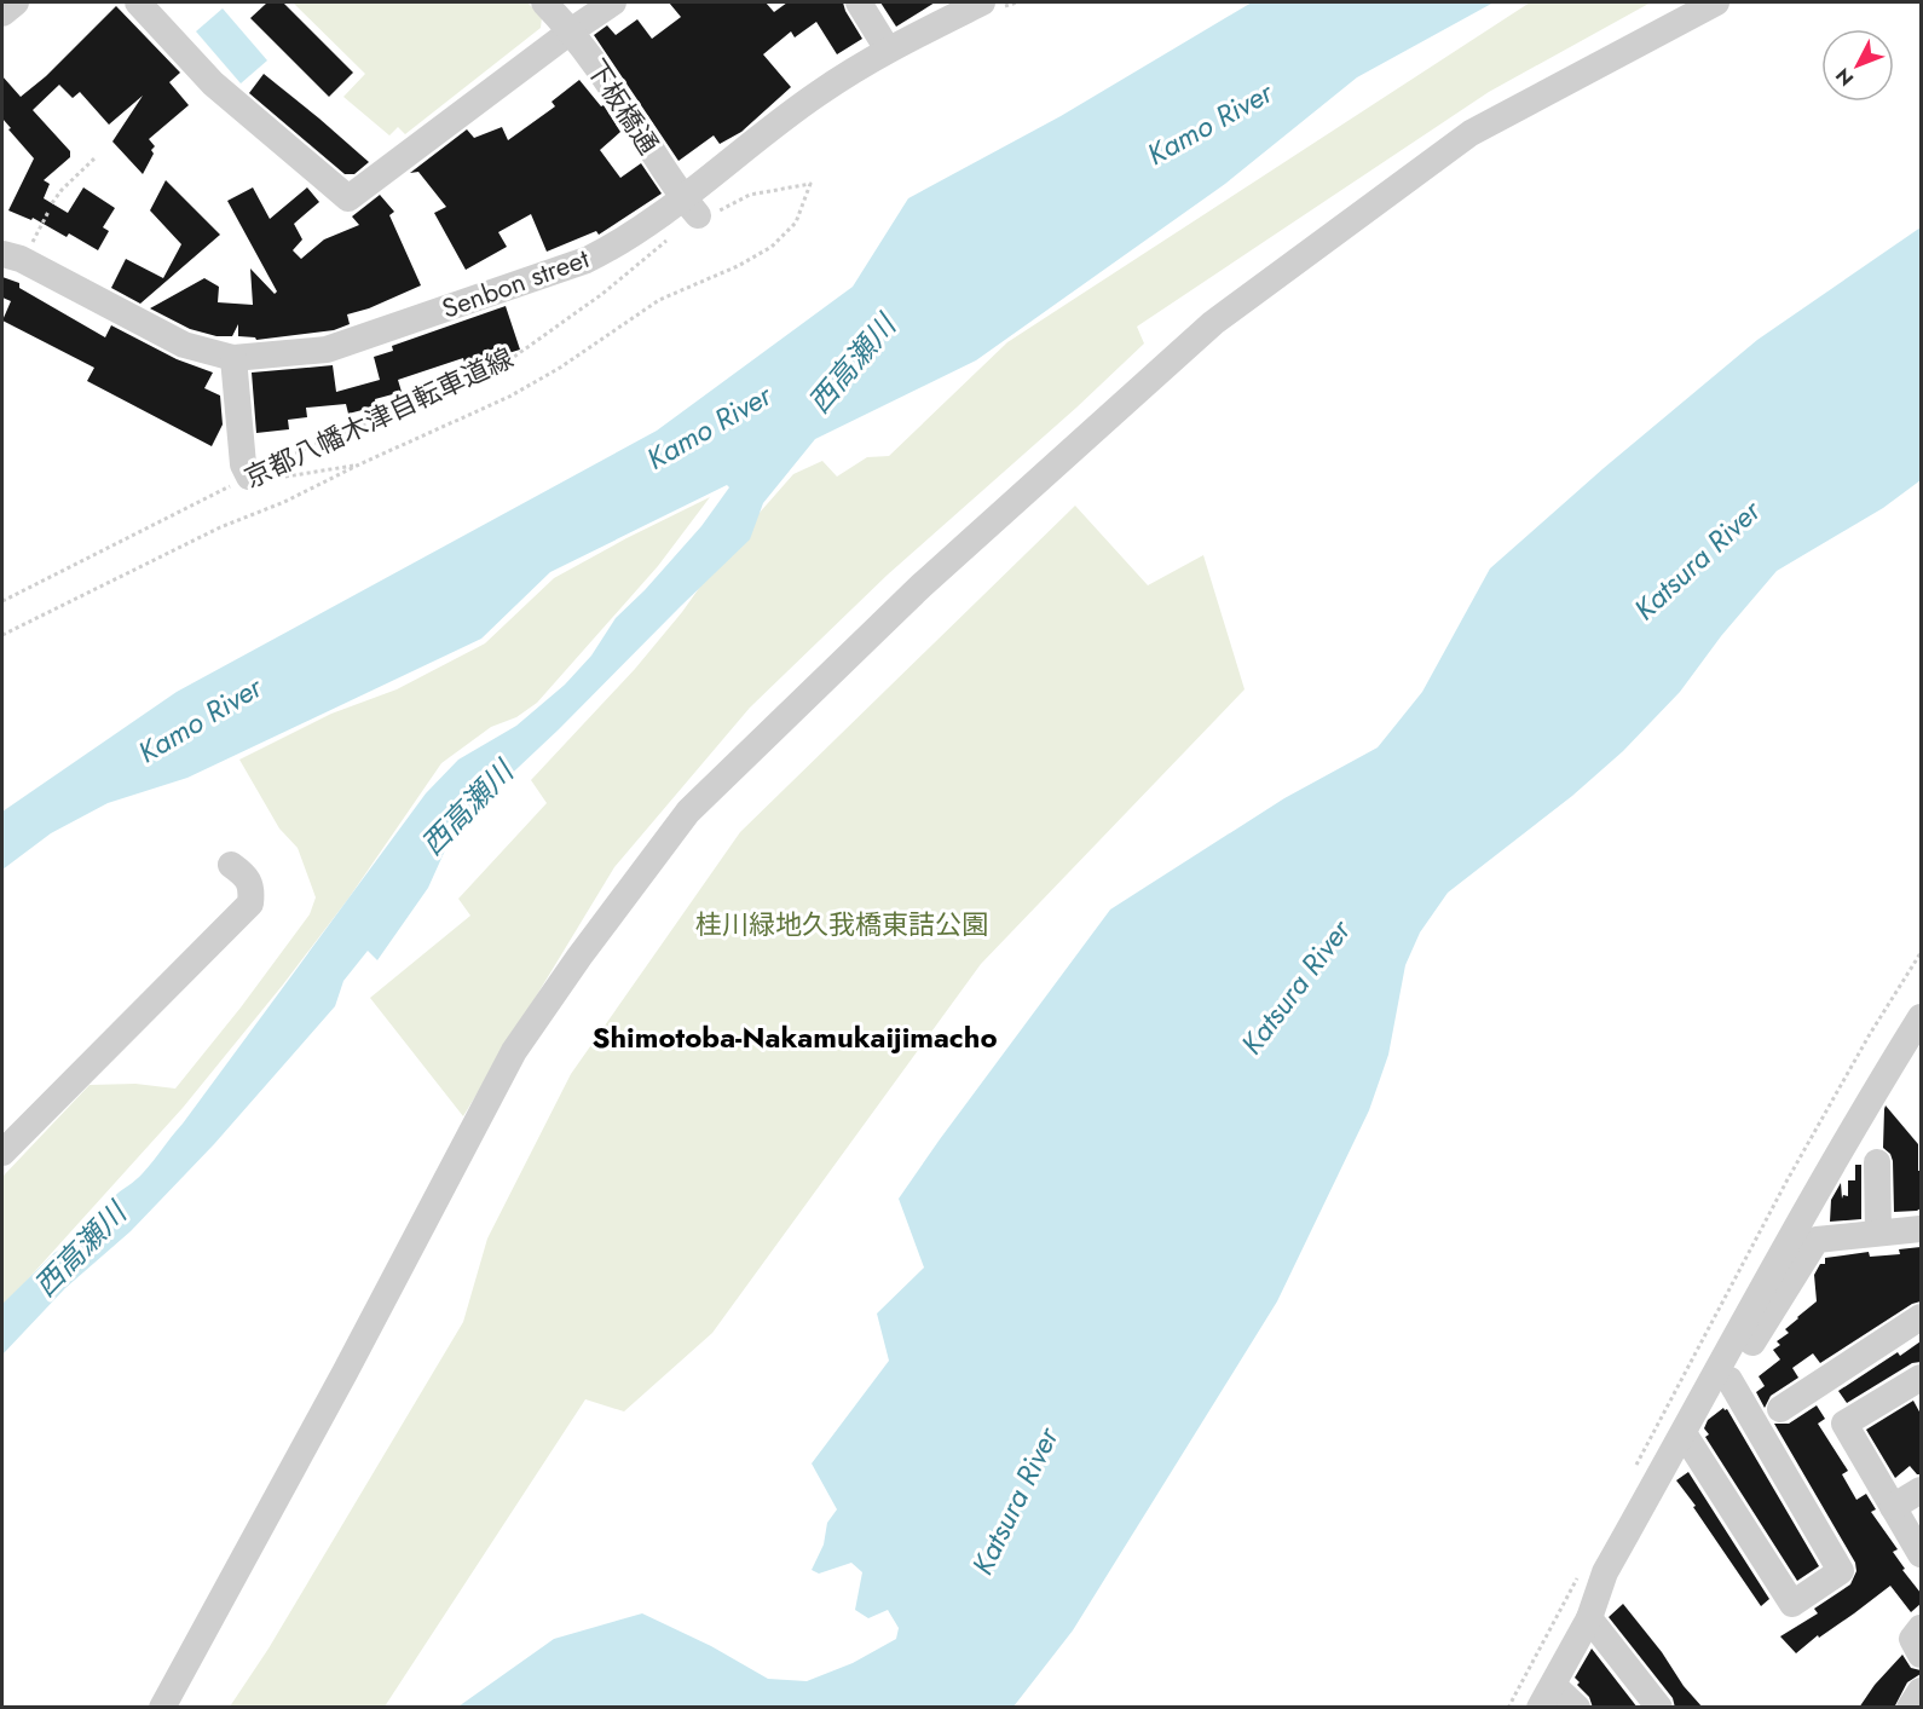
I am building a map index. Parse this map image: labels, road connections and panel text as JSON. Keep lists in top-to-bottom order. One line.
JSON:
{"streets":{"street":["下板橋通","Senbon street"],"path":["京都八幡木津自転車道線"]},"crossings":[["下板橋通","Senbon street"],["下板橋通","京都八幡木津自転車道線"],["Senbon street","京都八幡木津自転車道線"]],"districts":["Shimotoba-Nakamukaijimacho"],"water":["Kamo River","西高瀬川","Katsura River"],"parks":["桂川緑地久我橋東詰公園"],"north":"bottom left"}
